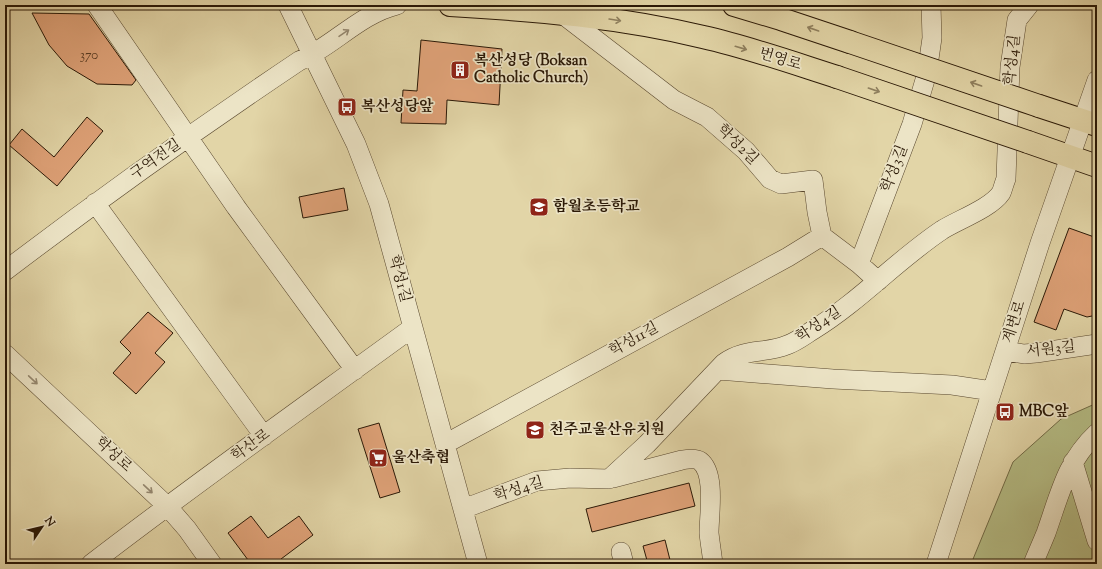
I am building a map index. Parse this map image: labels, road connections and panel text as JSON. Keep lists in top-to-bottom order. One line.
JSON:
{"streets":{"main road":["번영로"],"street":["학성4길","학성2길","구역전길","학성3길","학성1길","계변로","학성11길","서원3길","학산로","학성로"]},"crossings":[["번영로","학성2길"],["번영로","계변로"],["학성4길","학성1길"],["학성2길","학성11길"],["구역전길","학성1길"],["학성1길","학성11길"],["학성1길","학산로"],["계변로","서원3길"],["학산로","학성로"]],"places":{"building":["복산성당 (Boksan Catholic Church)"],"bus stop":["복산성당앞","MBC앞"],"school or university":["함월초등학교","천주교울산유치원"],"supermarket":["울산축협"]},"house_numbers":["370"],"north":"top right"}
